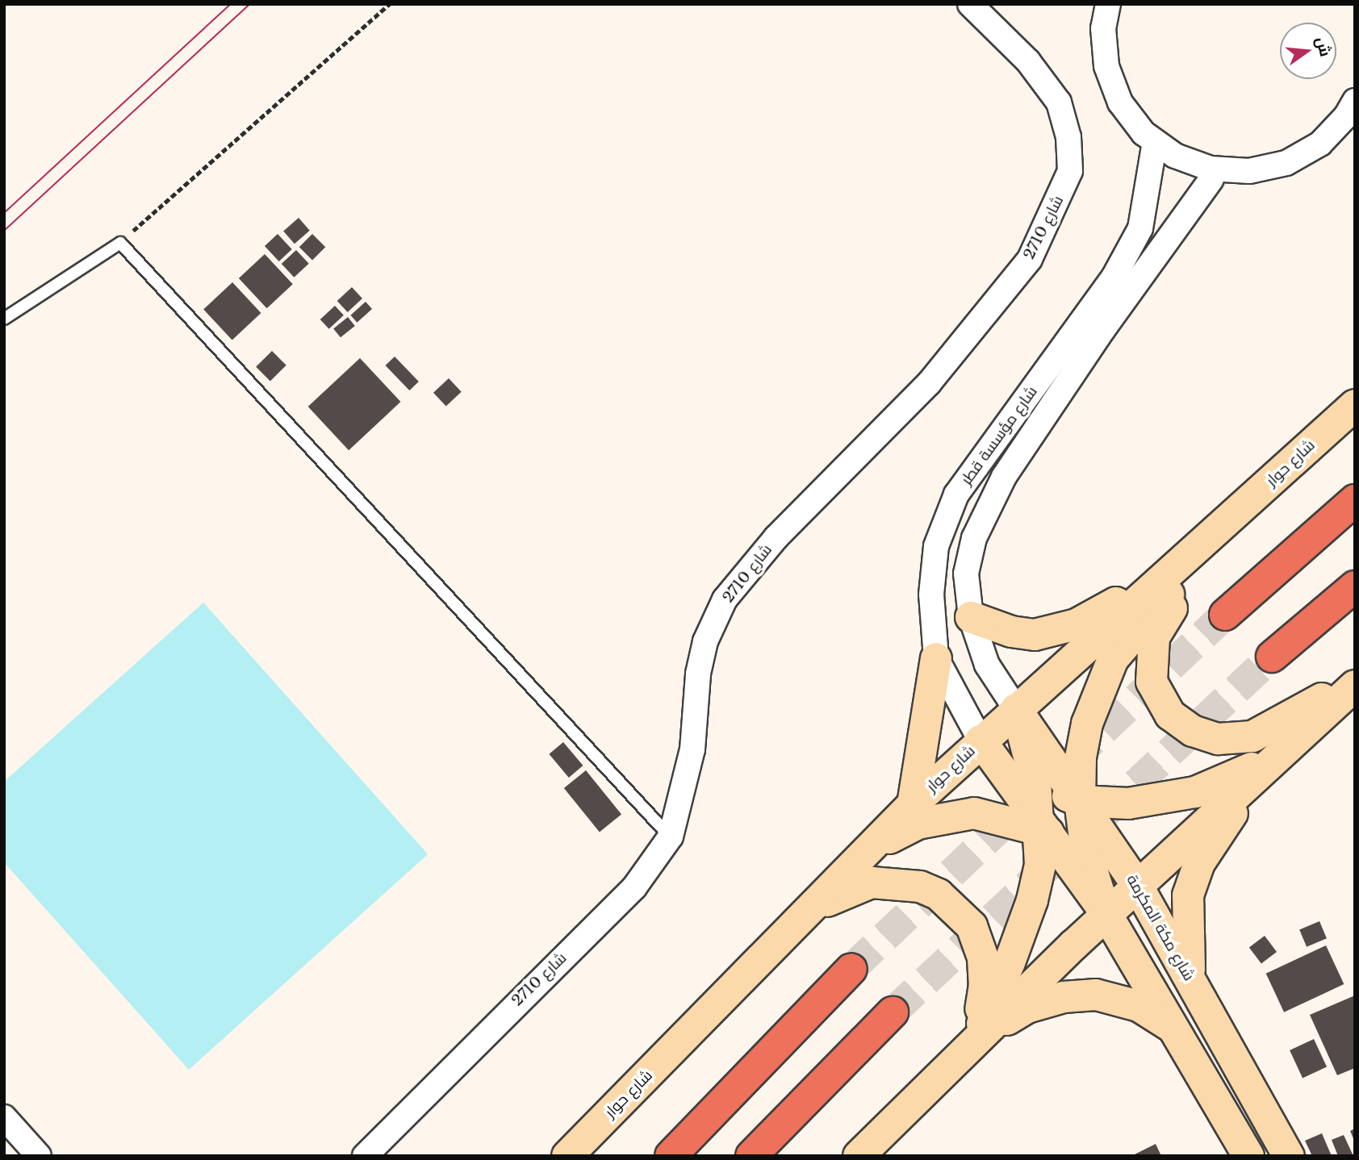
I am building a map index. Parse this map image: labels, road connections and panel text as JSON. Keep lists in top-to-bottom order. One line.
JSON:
{"streets":{"main road":["شارع حوار","شارع مكة المكرمة"],"street":["شارع 2710","شارع مؤسسة قطر"]},"crossings":[["شارع مؤسسة قطر","شارع حوار"],["شارع مؤسسة قطر","شارع مكة المكرمة"],["شارع حوار","شارع مكة المكرمة"]],"north":"right"}
